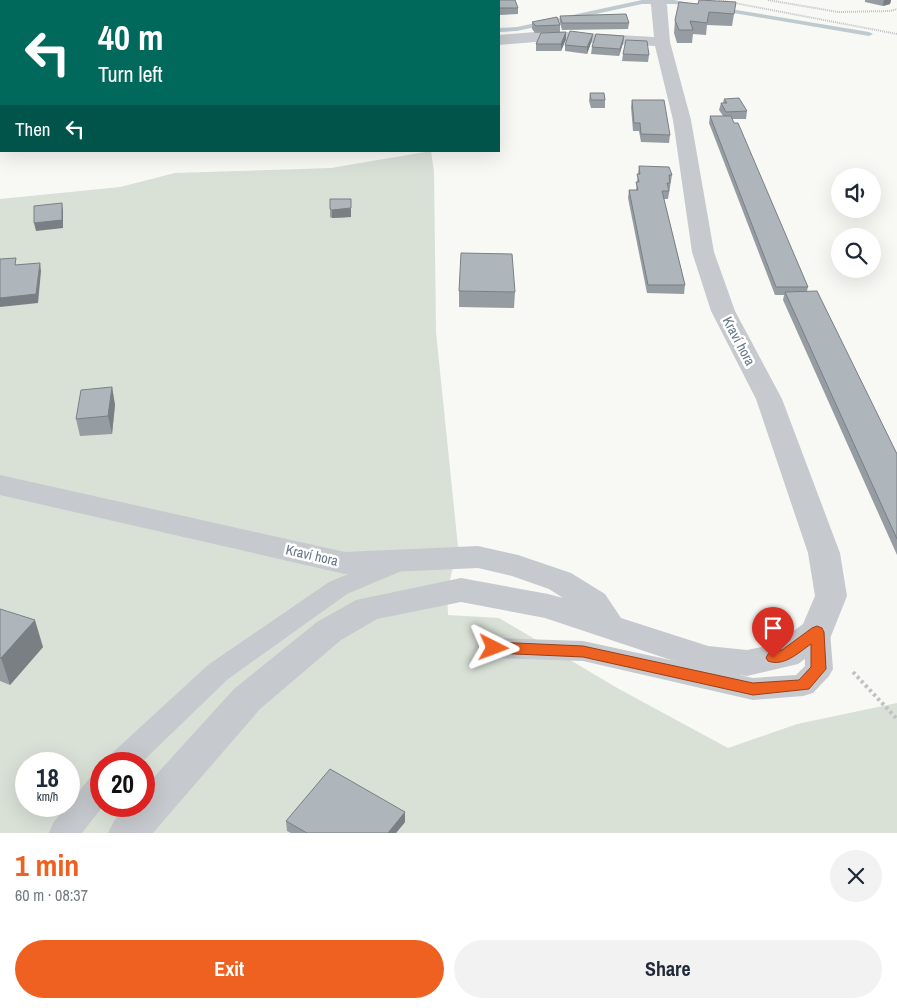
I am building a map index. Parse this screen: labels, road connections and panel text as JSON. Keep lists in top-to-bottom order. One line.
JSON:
{"streets":{"street":["Kraví hora"]},"page":{"turn":["40 m","Turn left"],"then":"Then","speed":"18 km/h","limit":"20","heading":["1 min","60 m · 08:37"],"buttons":["Exit","Share"]}}
